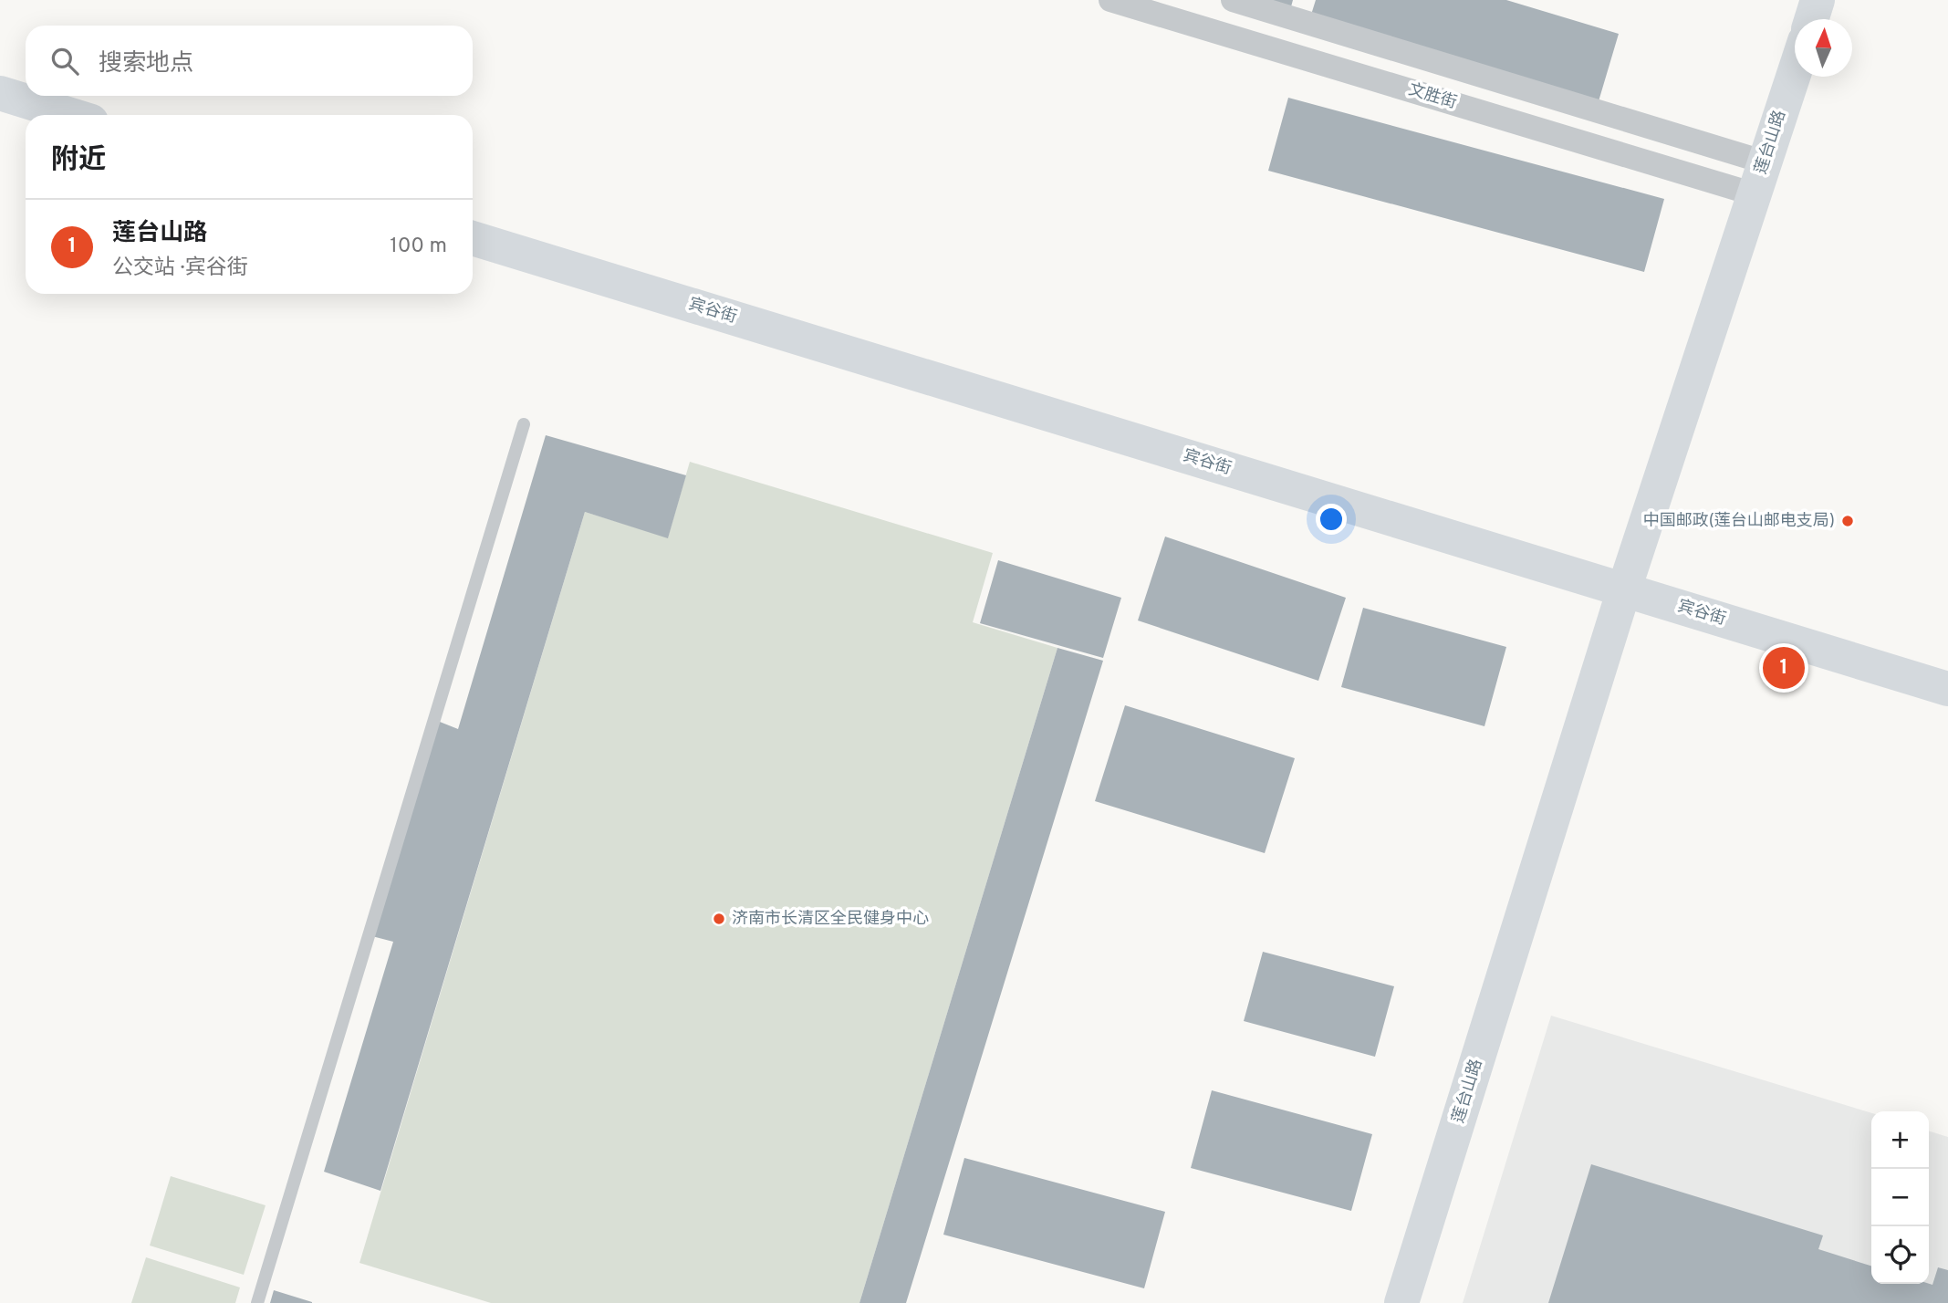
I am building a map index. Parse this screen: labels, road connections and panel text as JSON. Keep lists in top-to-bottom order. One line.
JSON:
{"streets":{"street":["文胜街","莲台山路","宾谷街"]},"crossings":[["文胜街","莲台山路"],["莲台山路","宾谷街"]],"places":["中国邮政(莲台山邮电支局)","济南市长清区全民健身中心"],"north":"top","page":{"search":"搜索地点","heading":"附近","list":[{"mark":"1","name":"莲台山路","note":"公交站 · 宾谷街","value":"100 m"}],"pins":"1","map_buttons":["+","−"]}}
